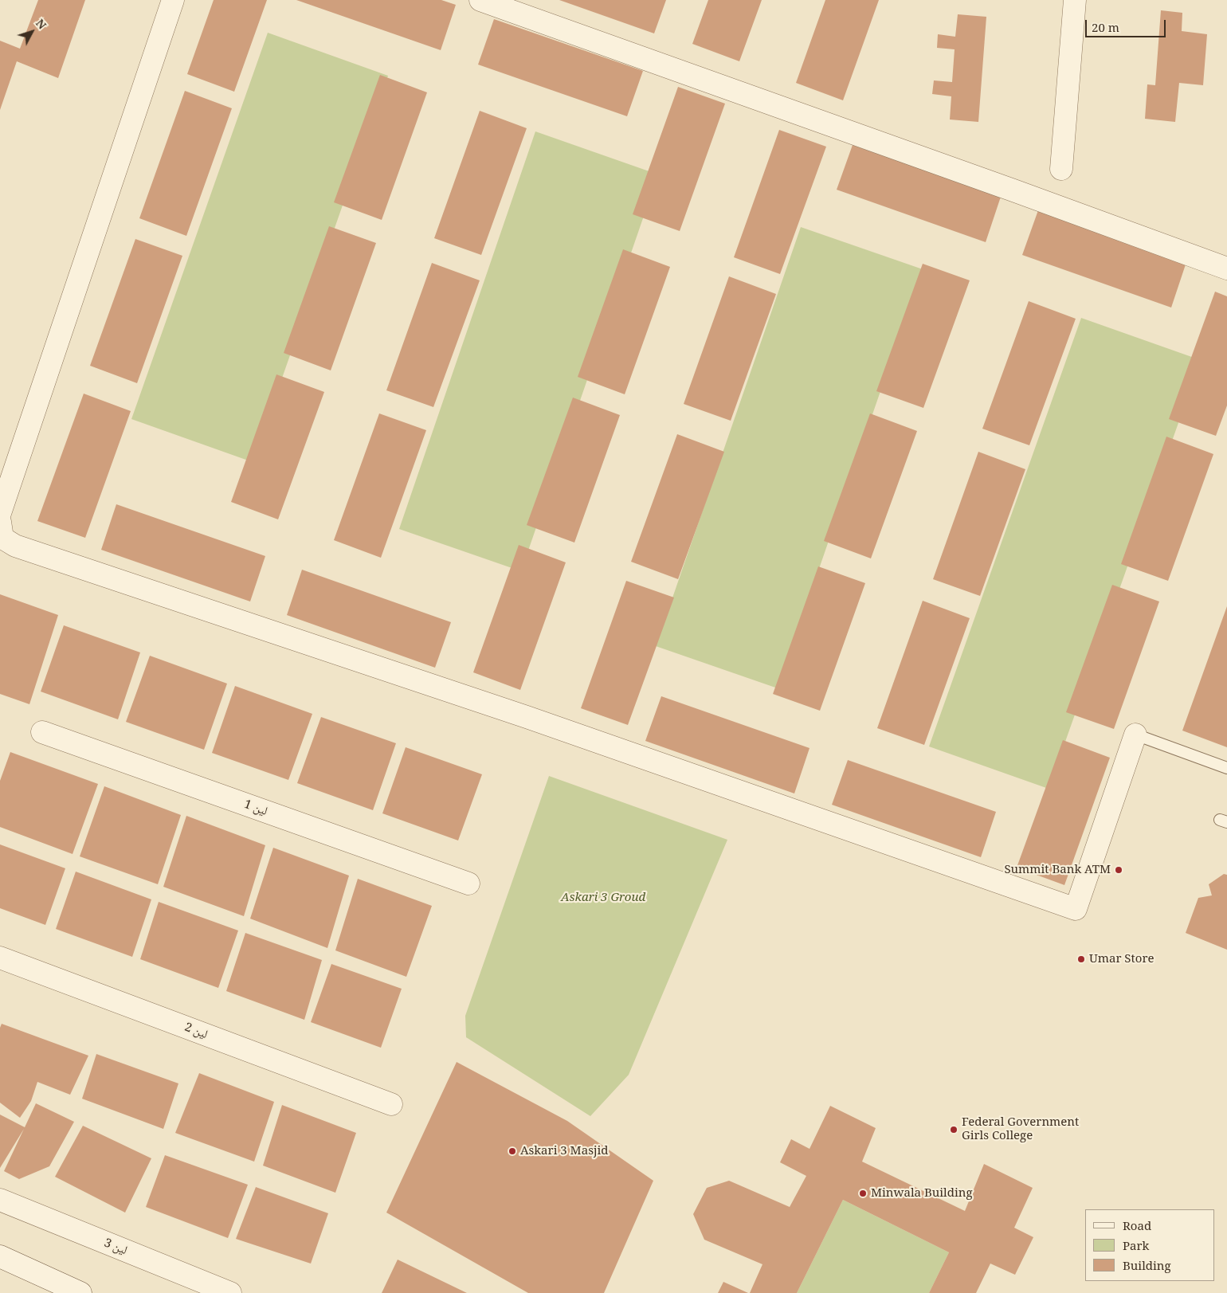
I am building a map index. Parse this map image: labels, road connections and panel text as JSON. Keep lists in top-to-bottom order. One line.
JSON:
{"streets":{"street":["لین 1","لین 2","لین 3"]},"parks":["Askari 3 Groud"],"places":["Summit Bank ATM","Umar Store","Federal Government Girls College","Askari 3 Masjid","Minwala Building"],"legend":["Road","Park","Building"],"scale_bar":"20 m","north":"top right"}
